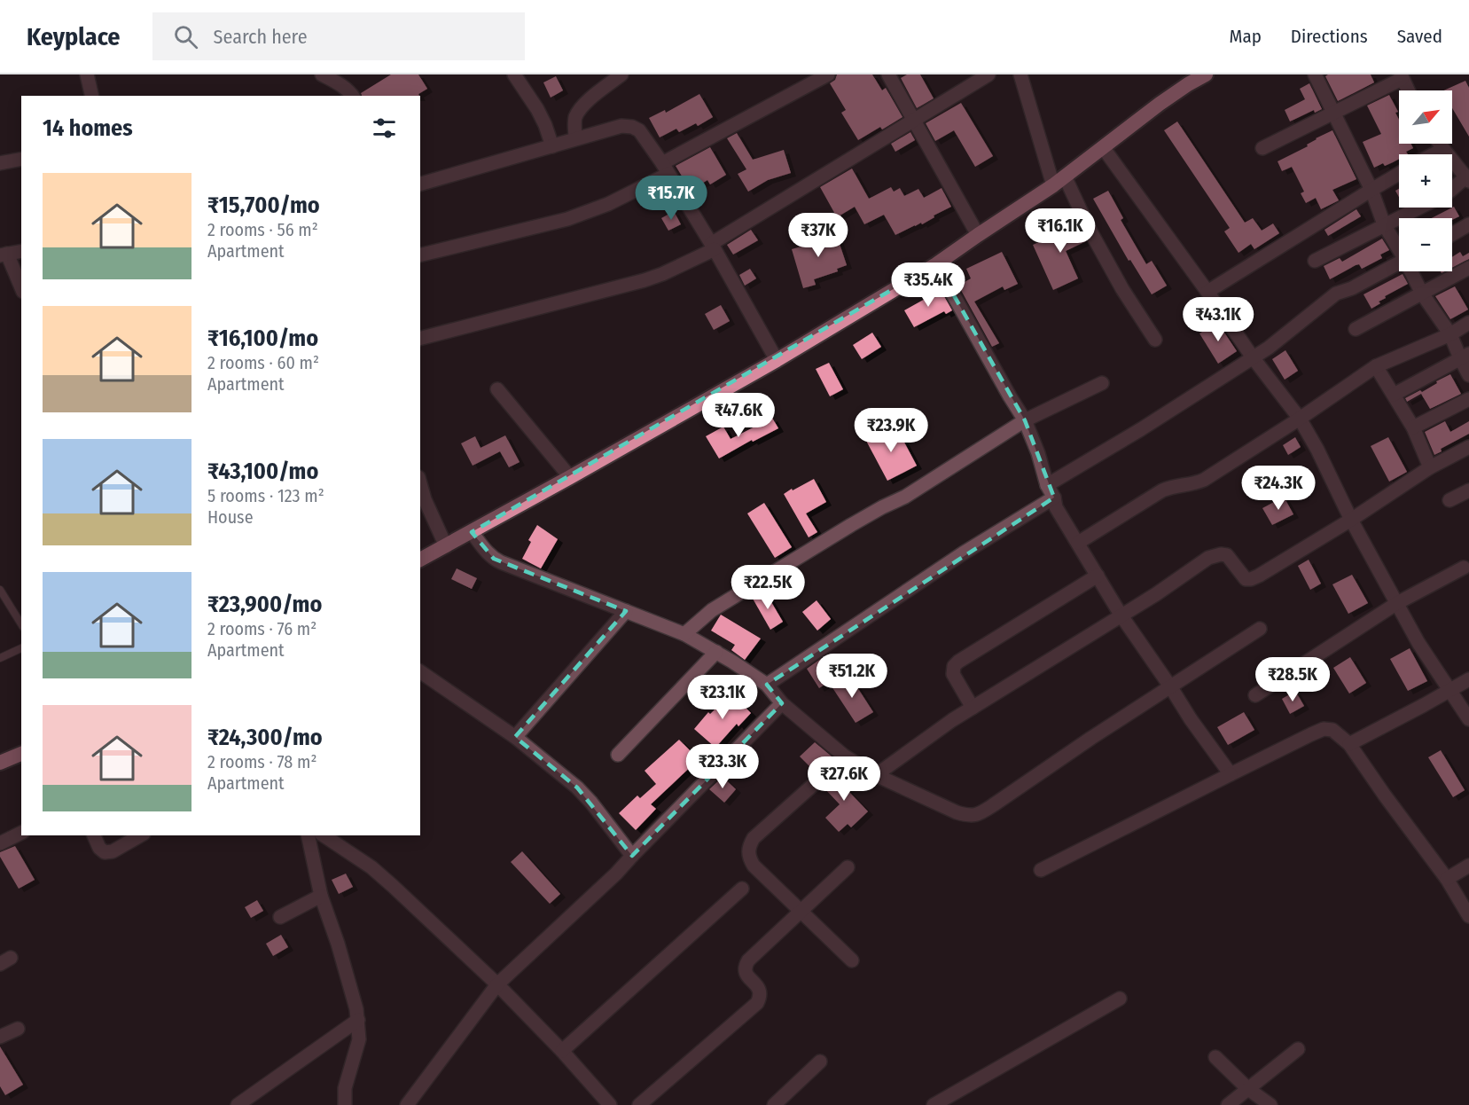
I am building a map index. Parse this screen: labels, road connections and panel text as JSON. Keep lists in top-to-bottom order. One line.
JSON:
{"north":"top right","page":{"header":"Keyplace","search":"Search here","nav":["Map","Directions","Saved"],"map_buttons":["+","−"],"heading":"14 homes","list":[{"name":"₹15,700/mo","note":"2 rooms · 56 m² · Apartment"},{"name":"₹16,100/mo","note":"2 rooms · 60 m² · Apartment"},{"name":"₹43,100/mo","note":"5 rooms · 123 m² · House"},{"name":"₹23,900/mo","note":"2 rooms · 76 m² · Apartment"},{"name":"₹24,300/mo","note":"2 rooms · 78 m² · Apartment"}],"price":["₹15.7K","₹16.1K","₹37K","₹35.4K","₹43.1K","₹47.6K","₹23.9K","₹24.3K","₹22.5K","₹51.2K","₹28.5K","₹23.1K","₹23.3K","₹27.6K"]}}
